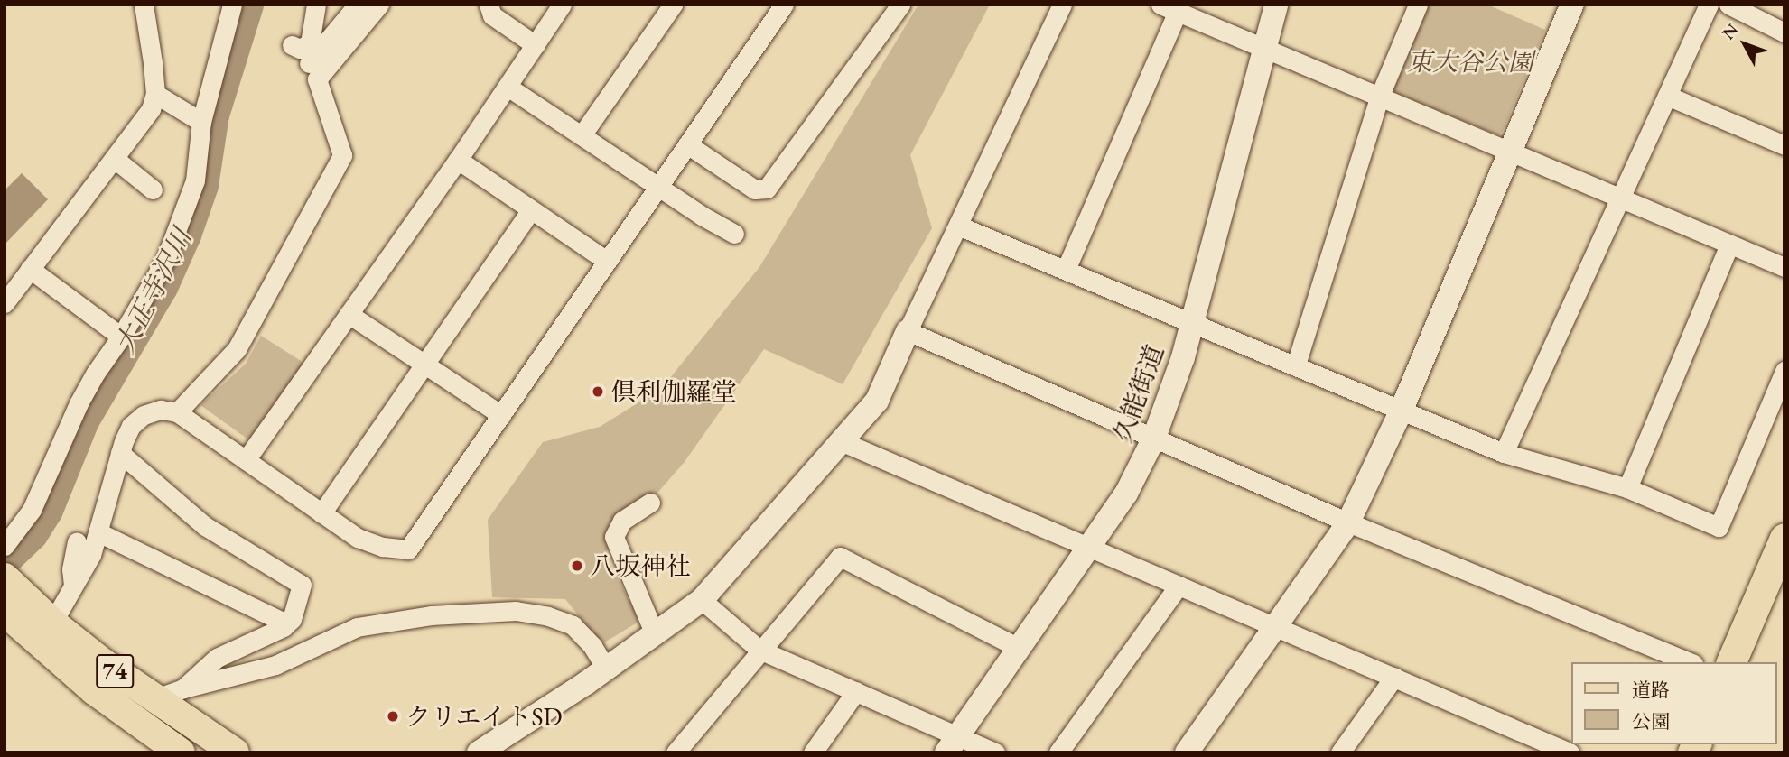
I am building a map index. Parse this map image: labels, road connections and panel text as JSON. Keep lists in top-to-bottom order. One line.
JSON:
{"streets":{"main road":["74"],"street":["久能街道"]},"water":["大正寺沢川"],"parks":["東大谷公園"],"places":["倶利伽羅堂","八坂神社","クリエイトSD"],"legend":["道路","公園"],"north":"top left"}
